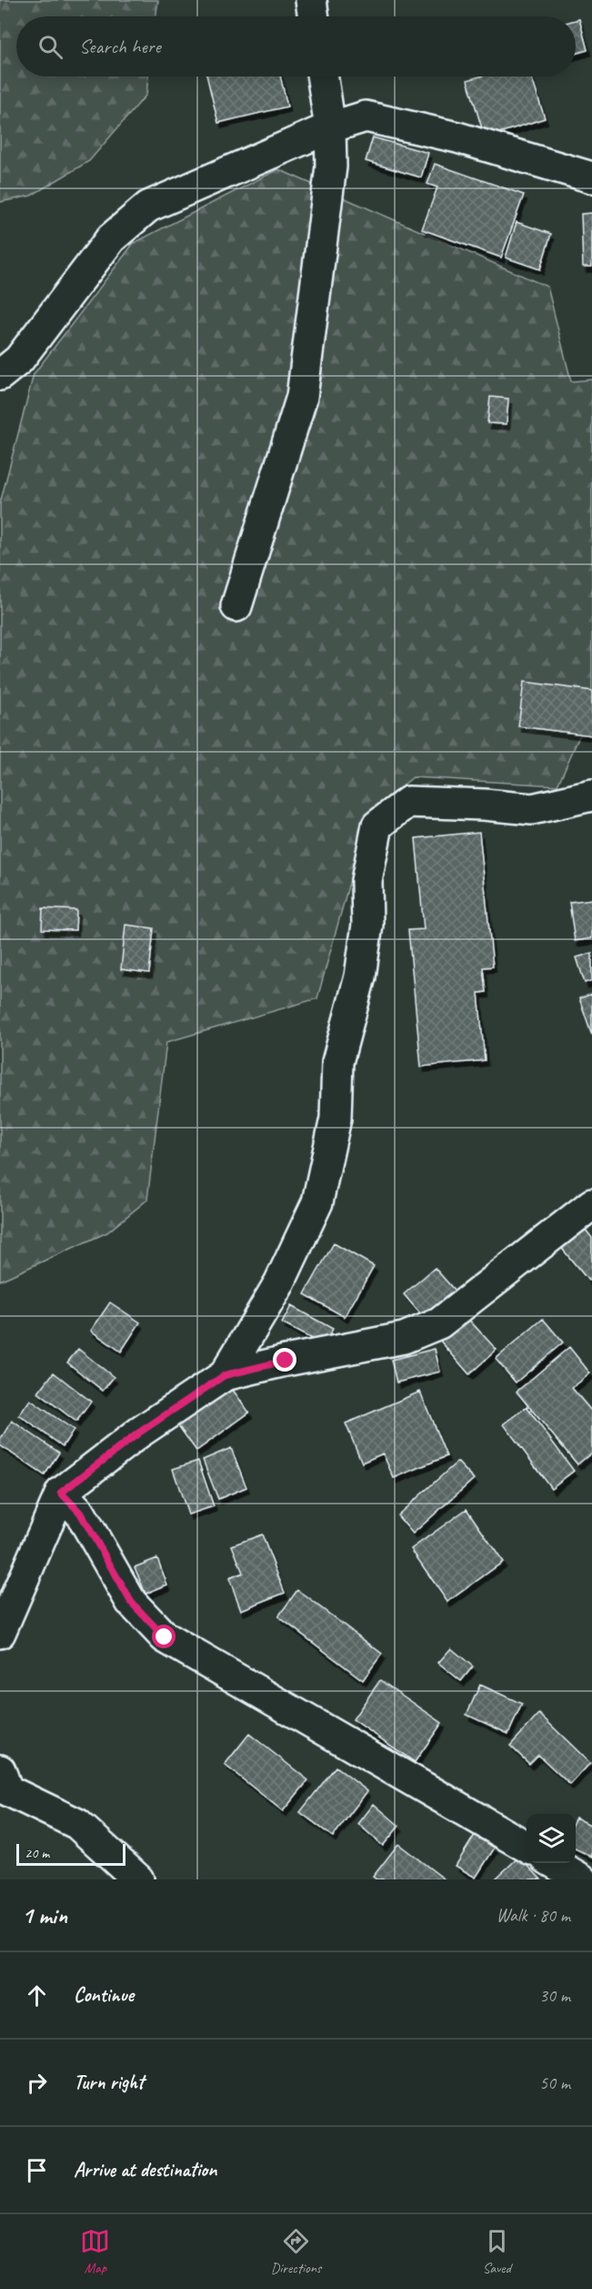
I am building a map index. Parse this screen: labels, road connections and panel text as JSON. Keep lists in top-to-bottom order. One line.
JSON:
{"scale_bar":"20 m","page":{"search":"Search here","scale":"20 m","heading":["1 min","Walk · 80 m"],"list":[["Continue","30 m"],["Turn right","50 m"],"Arrive at destination"],"nav":["Map","Directions","Saved"]}}
